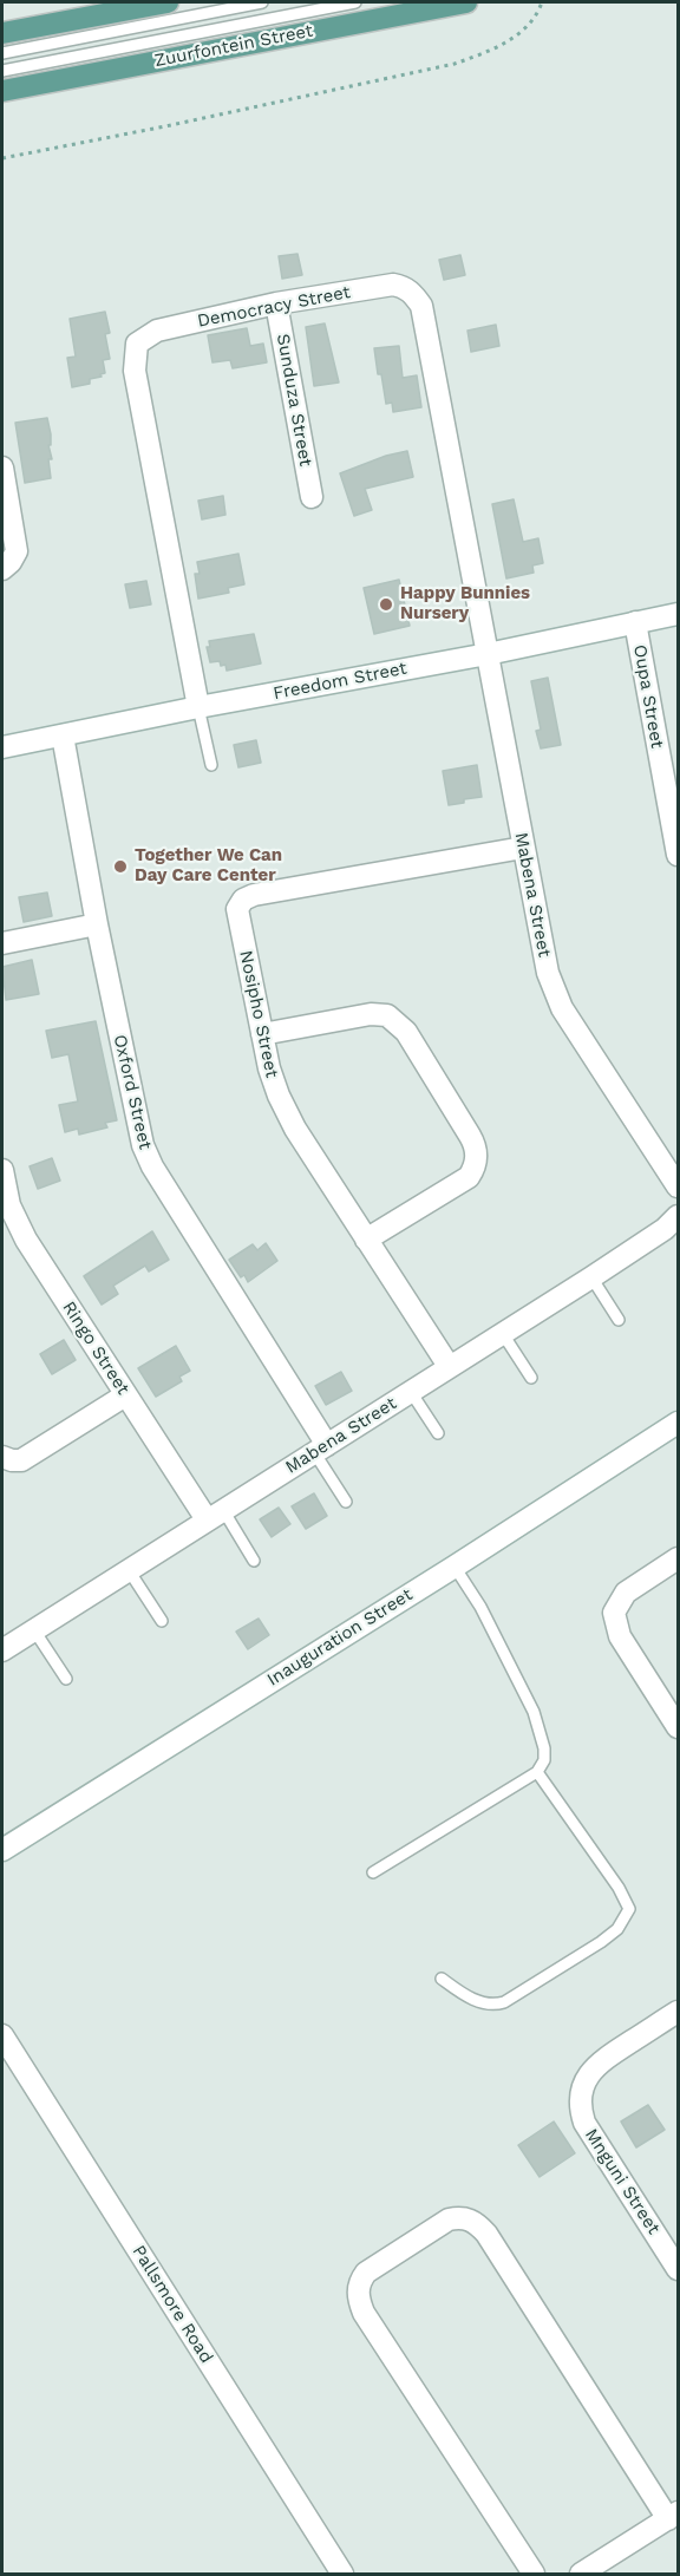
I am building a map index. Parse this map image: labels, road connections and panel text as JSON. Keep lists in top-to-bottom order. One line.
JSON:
{"streets":{"main road":["Zuurfontein Street"],"street":["Democracy Street","Sunduza Street","Freedom Street","Oupa Street","Mabena Street","Nosipho Street","Oxford Street","Ringo Street","Inauguration Street","Mnguni Street","Pallsmore Road"]},"crossings":[["Democracy Street","Sunduza Street"],["Democracy Street","Freedom Street"],["Democracy Street","Mabena Street"],["Freedom Street","Oupa Street"],["Freedom Street","Mabena Street"],["Freedom Street","Oxford Street"],["Mabena Street","Nosipho Street"],["Mabena Street","Oxford Street"],["Mabena Street","Ringo Street"]],"places":["Happy Bunnies Nursery","Together We Can Day Care Center"]}
